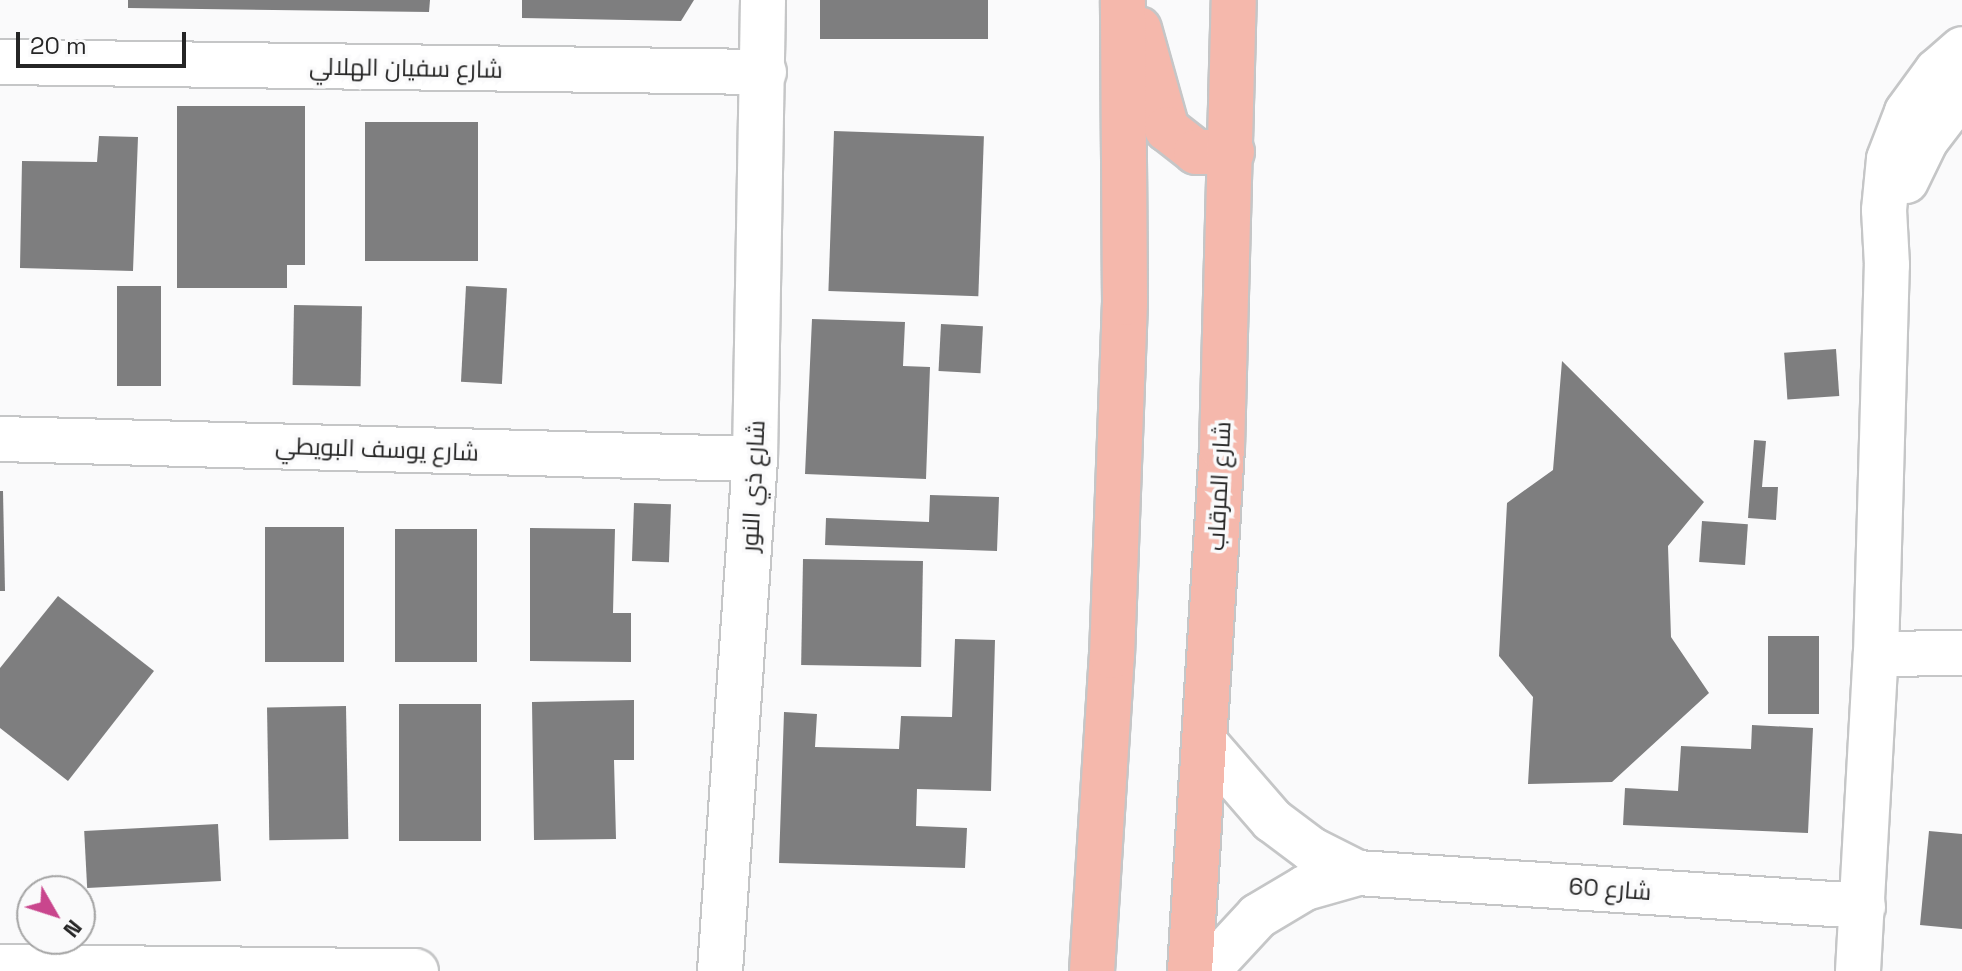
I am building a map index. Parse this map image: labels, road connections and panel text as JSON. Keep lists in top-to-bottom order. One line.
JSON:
{"streets":{"main road":["شارع المرقاب"],"street":["شارع سفيان الهلالي","شارع يوسف البويطي","شارع ذي النور","شارع 60"]},"crossings":[["شارع سفيان الهلالي","شارع ذي النور"],["شارع يوسف البويطي","شارع ذي النور"],["شارع المرقاب","شارع 60"]],"scale_bar":"20 m","north":"bottom right"}
